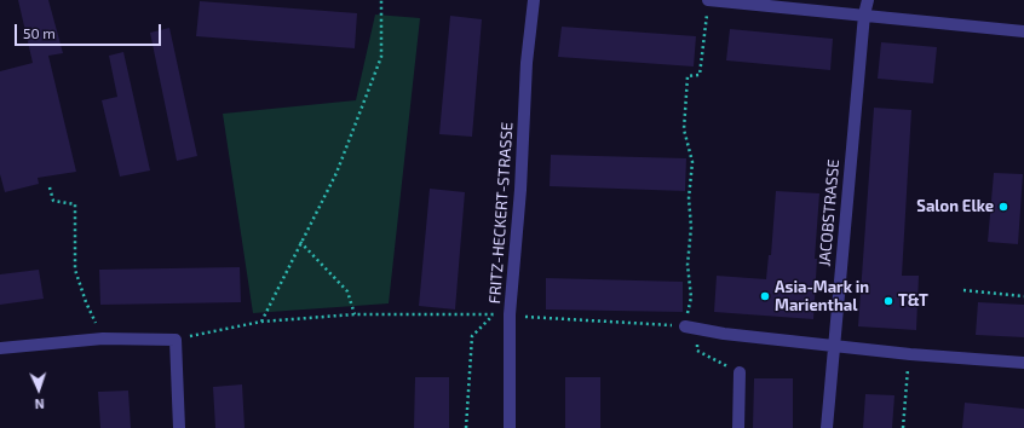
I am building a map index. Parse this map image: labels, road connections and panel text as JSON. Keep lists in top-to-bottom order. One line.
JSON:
{"streets":{"street":["FRITZ-HECKERT-STRASSE","JACOBSTRASSE"]},"places":["Salon Elke","Asia-Mark in Marienthal","T&T"],"scale_bar":"50 m","north":"bottom"}
